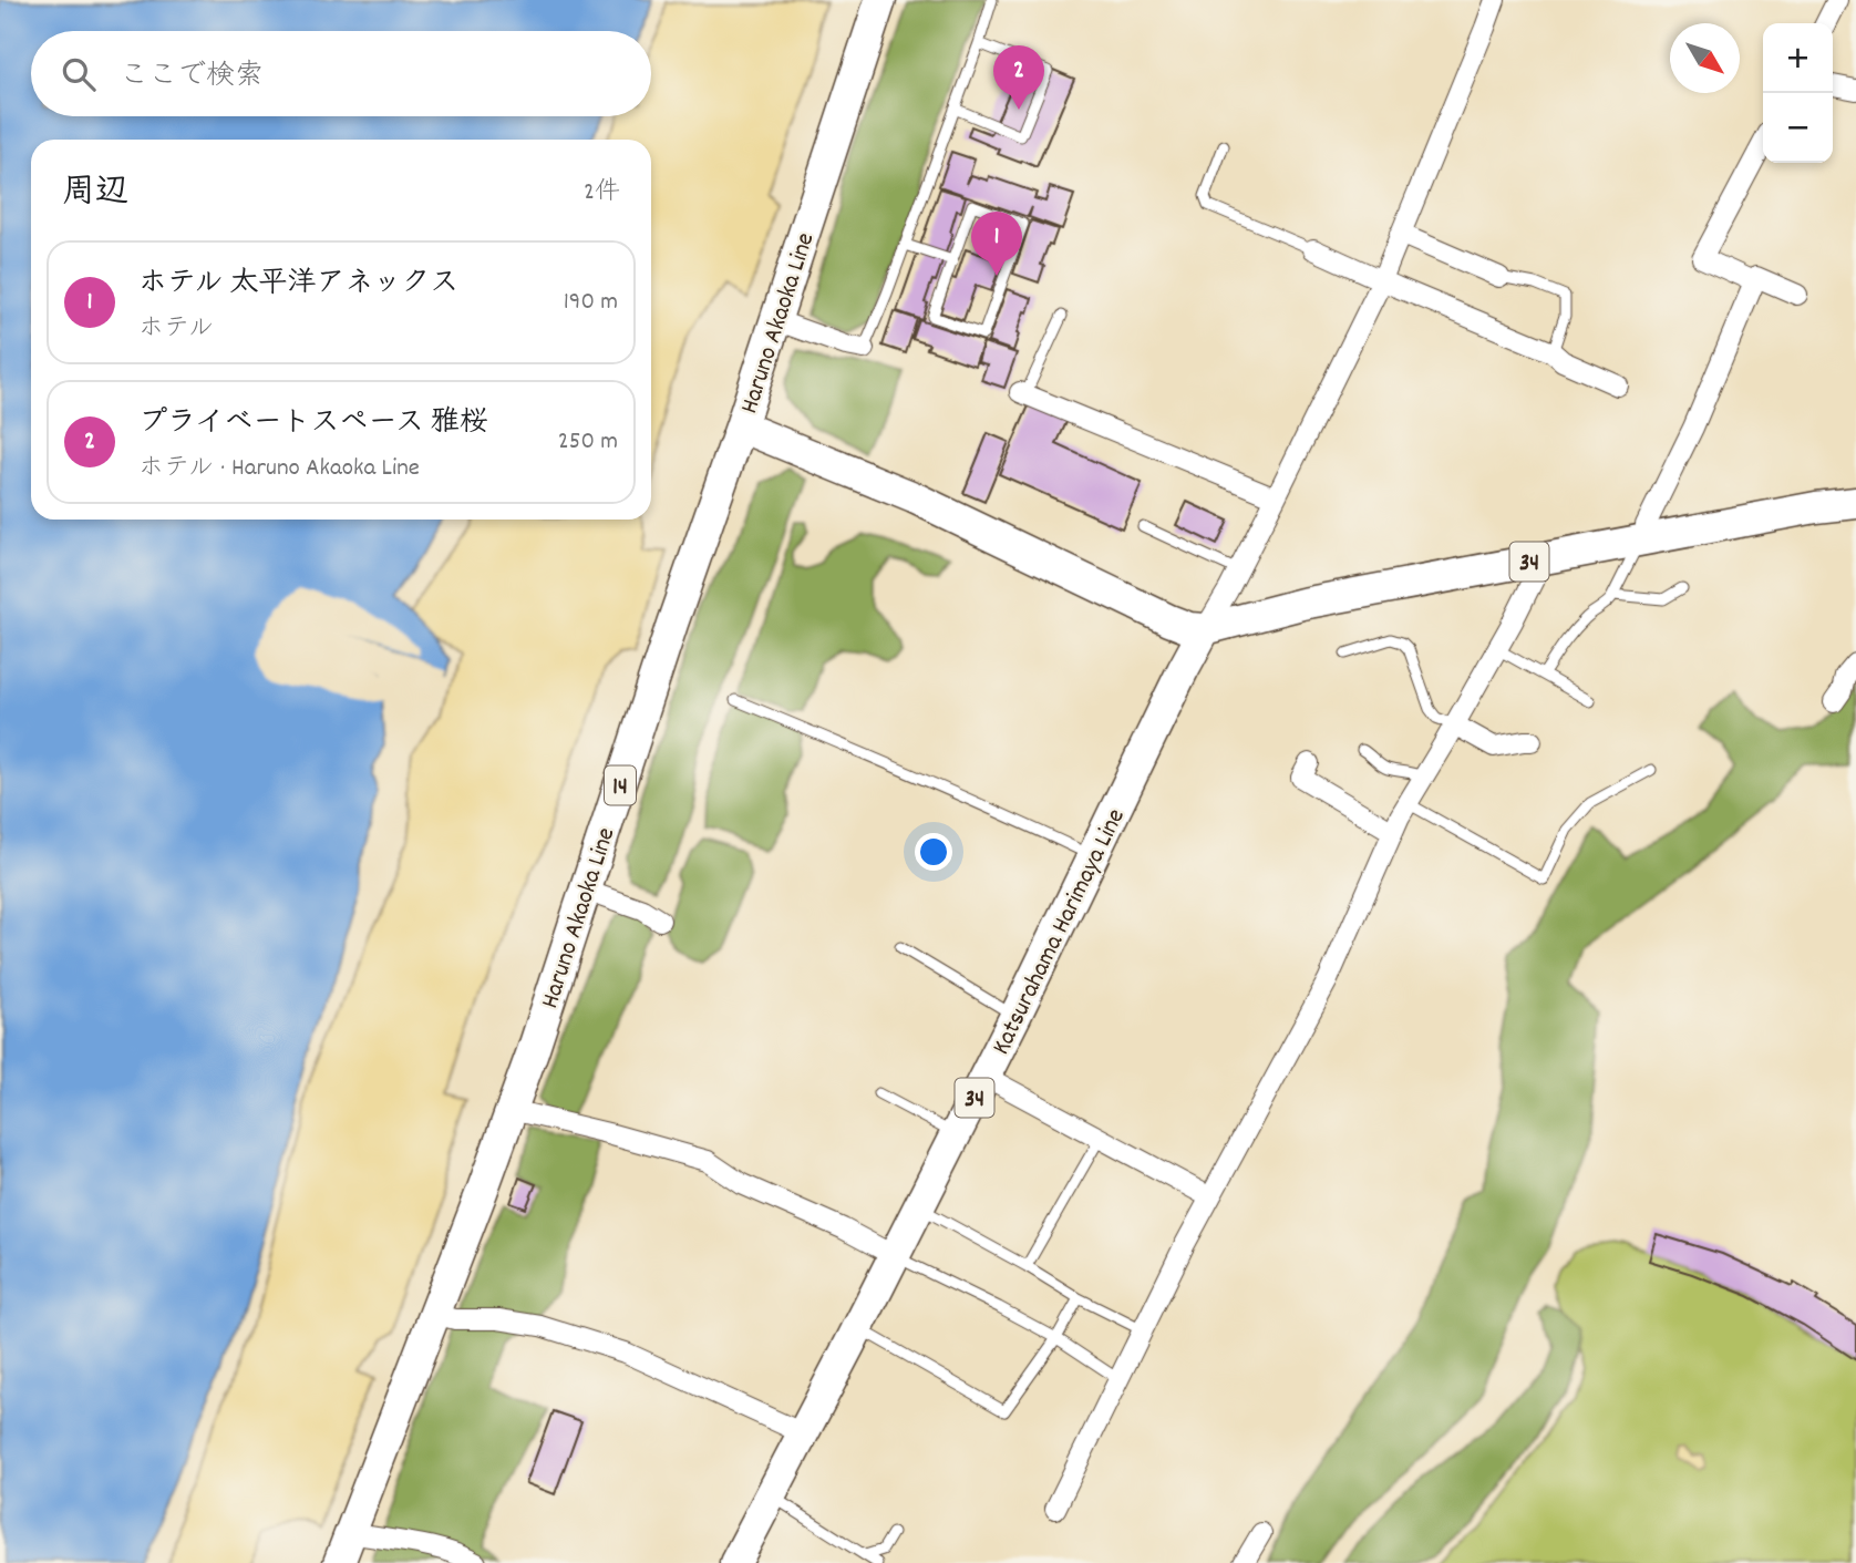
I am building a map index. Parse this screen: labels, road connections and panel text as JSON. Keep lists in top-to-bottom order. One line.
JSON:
{"streets":{"main road":["Haruno Akaoka Line","34","14","Katsurahama Harimaya Line"]},"crossings":[["Haruno Akaoka Line","34"],["34","Katsurahama Harimaya Line"]],"north":"bottom right","page":{"map_buttons":["+","−"],"search":"ここで検索","pins":["2","1"],"heading":["周辺","2件"],"list":[{"mark":"1","name":"ホテル 太平洋アネックス","note":"ホテル","value":"190 m"},{"mark":"2","name":"プライベートスペース 雅桜","note":"ホテル · Haruno Akaoka Line","value":"250 m"}]}}
